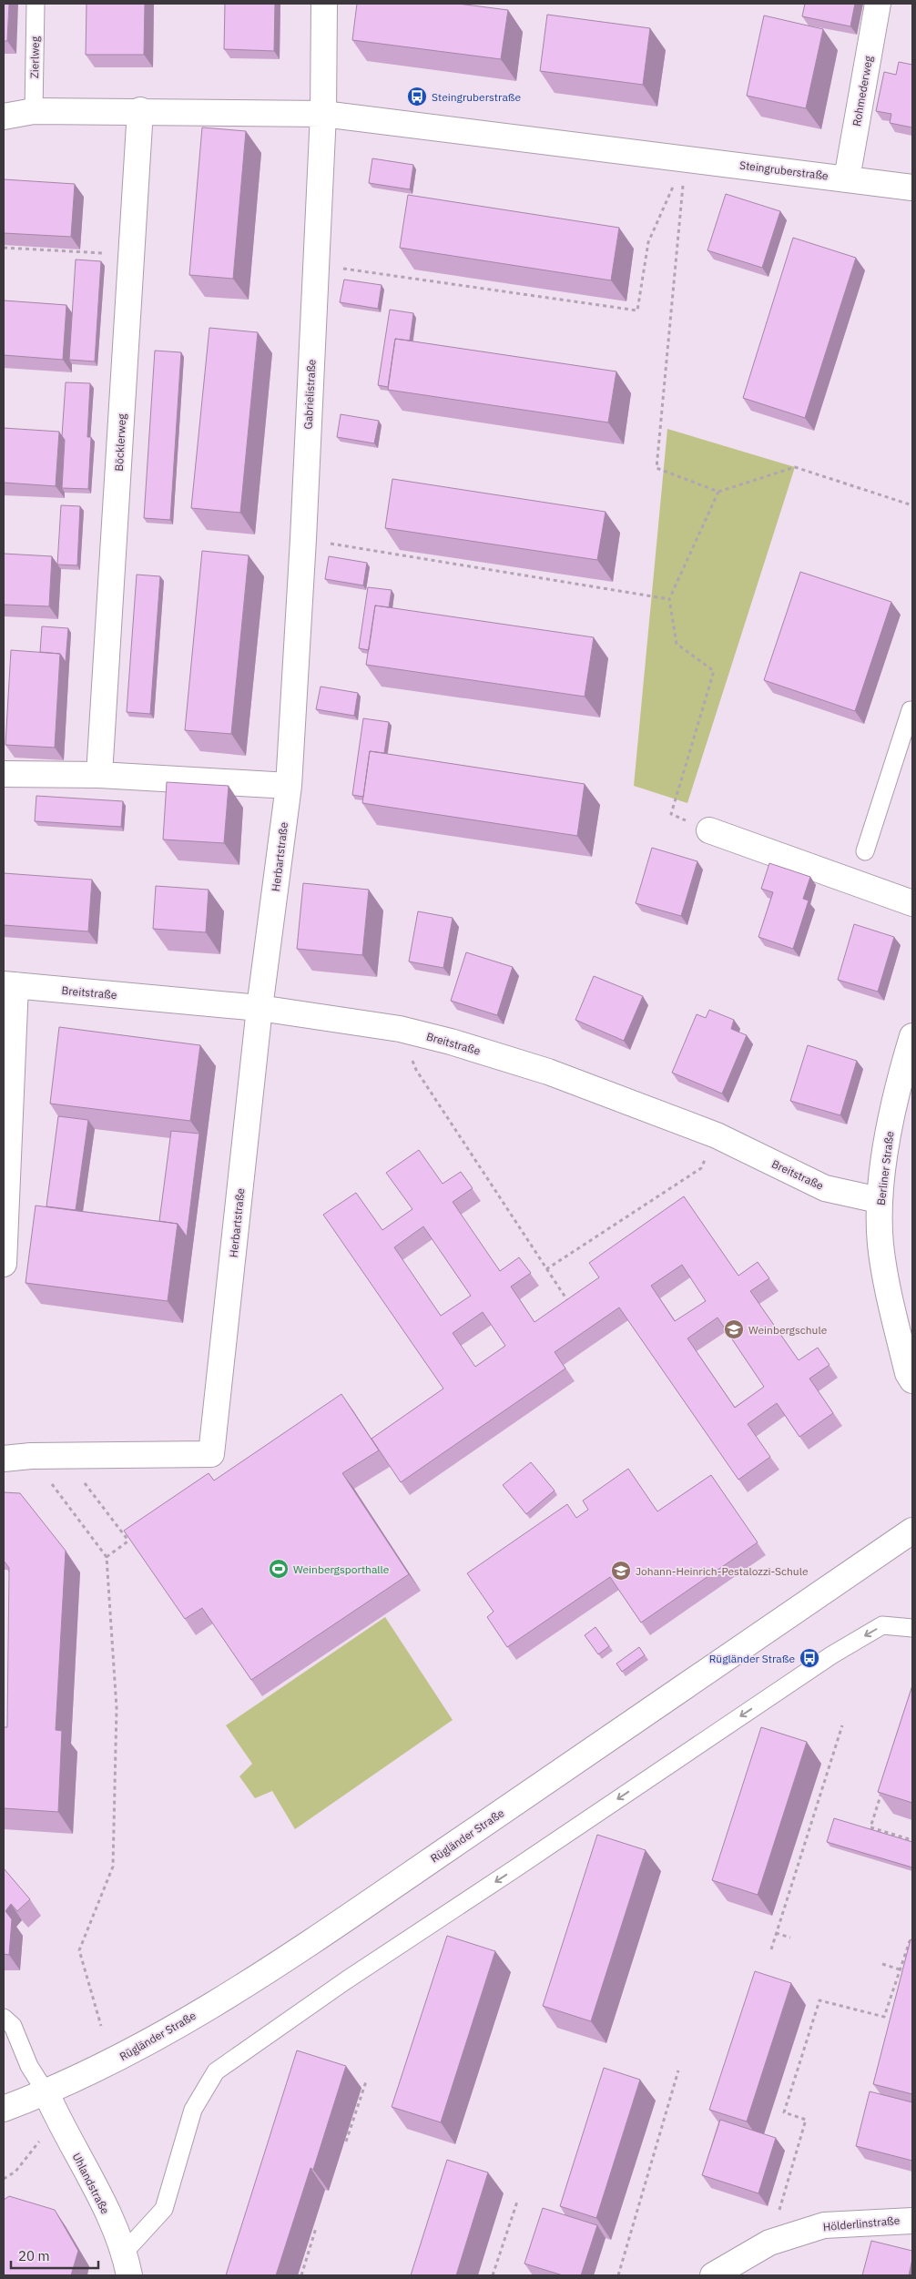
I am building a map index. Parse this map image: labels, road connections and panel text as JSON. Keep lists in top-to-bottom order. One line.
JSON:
{"streets":{"street":["Rohmederweg","Steingruberstraße","Gabrielistraße","Böcklerweg","Herbartstraße","Breitstraße","Berliner Straße","Rügländer Straße","Uhlandstraße","Hölderlinstraße"],"lane":["Zierlweg"]},"crossings":[["Zierlweg","Steingruberstraße"],["Rohmederweg","Steingruberstraße"],["Steingruberstraße","Gabrielistraße"],["Steingruberstraße","Böcklerweg"],["Gabrielistraße","Herbartstraße"],["Herbartstraße","Breitstraße"],["Breitstraße","Berliner Straße"],["Rügländer Straße","Uhlandstraße"]],"places":{"bus stop":["Steingruberstraße","Rügländer Straße"],"school or university":["Weinbergschule","Johann-Heinrich-Pestalozzi-Schule"],"sports":["Weinbergsporthalle"]},"scale_bar":"20 m"}
